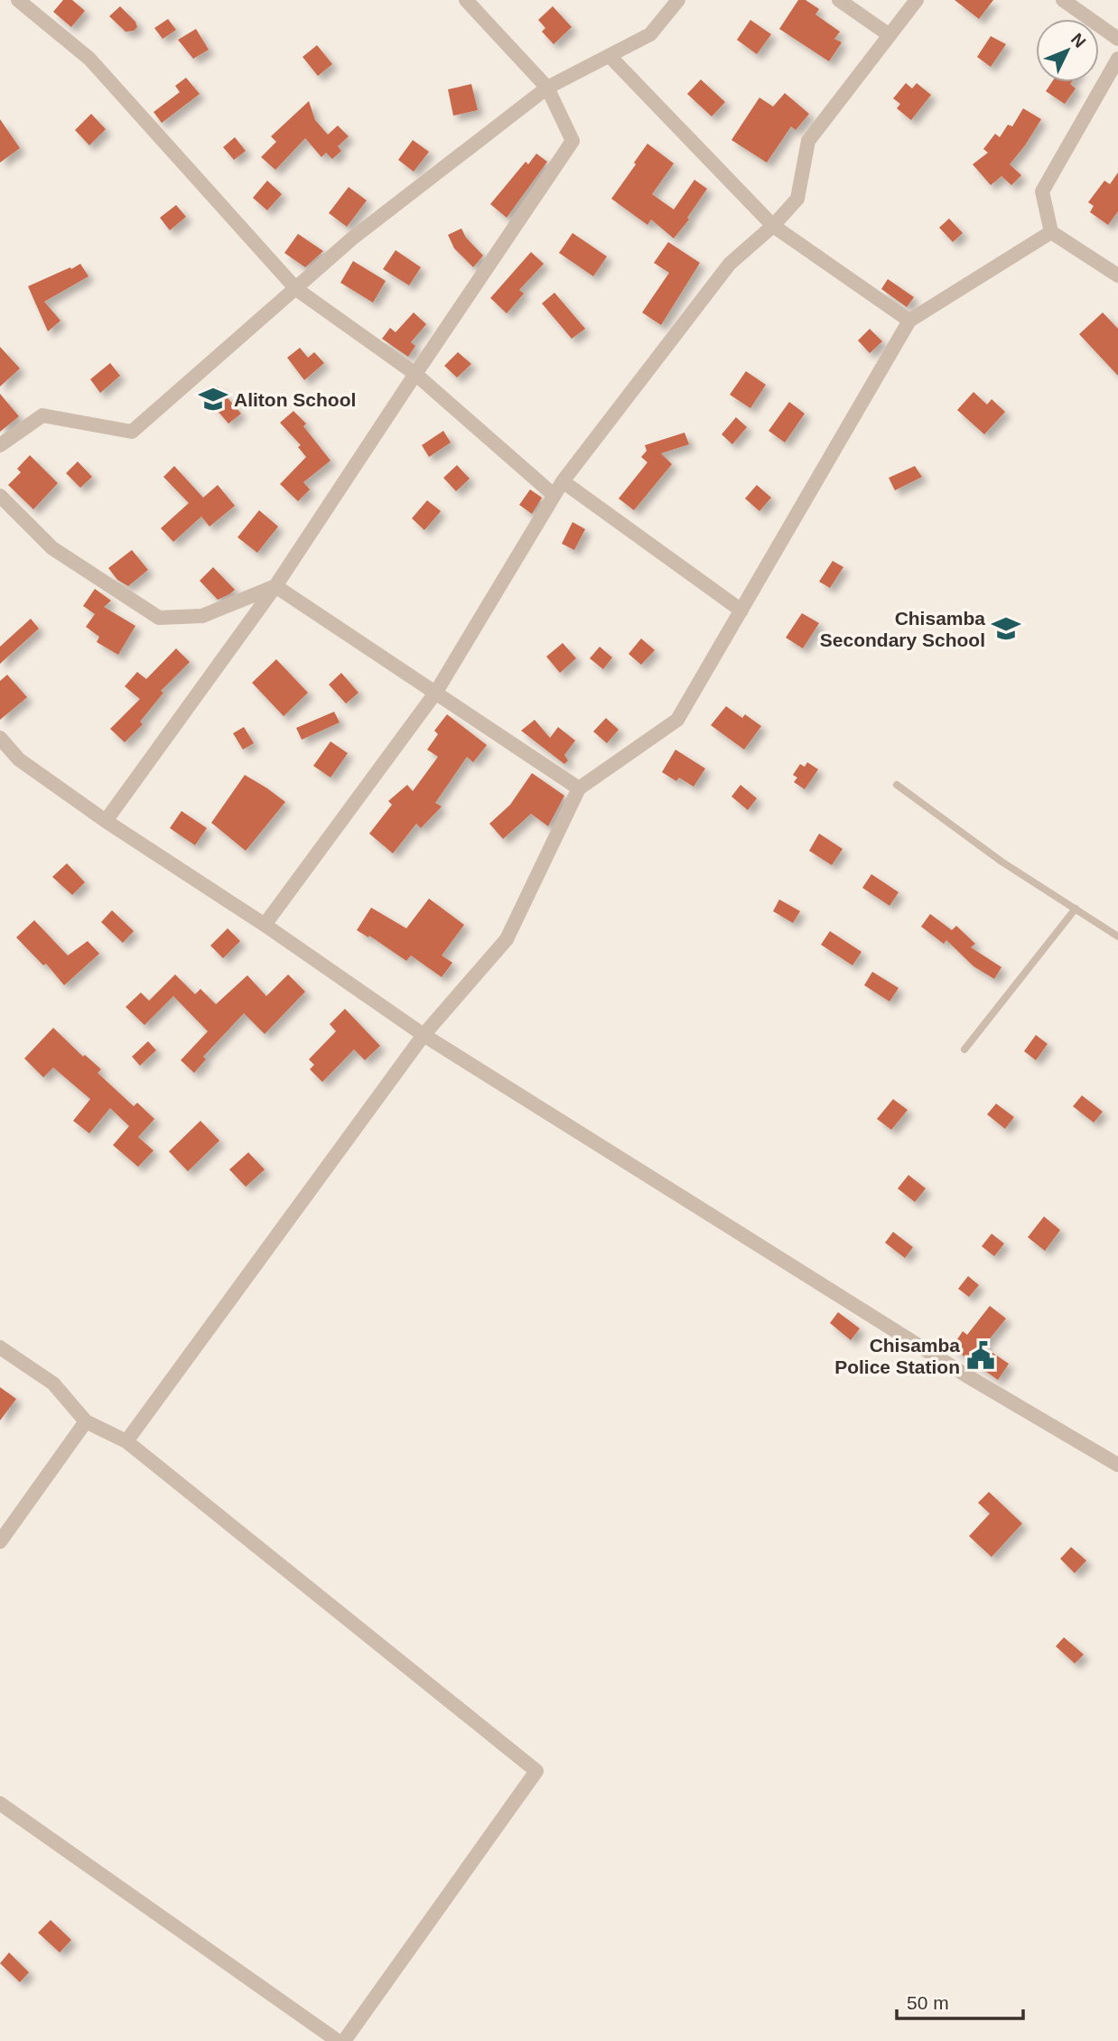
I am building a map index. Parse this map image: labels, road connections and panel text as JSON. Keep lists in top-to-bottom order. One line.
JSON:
{"places":{"school or university":["Aliton School","Chisamba Secondary School"],"public building":["Chisamba Police Station"]},"scale_bar":"50 m","north":"top right"}
